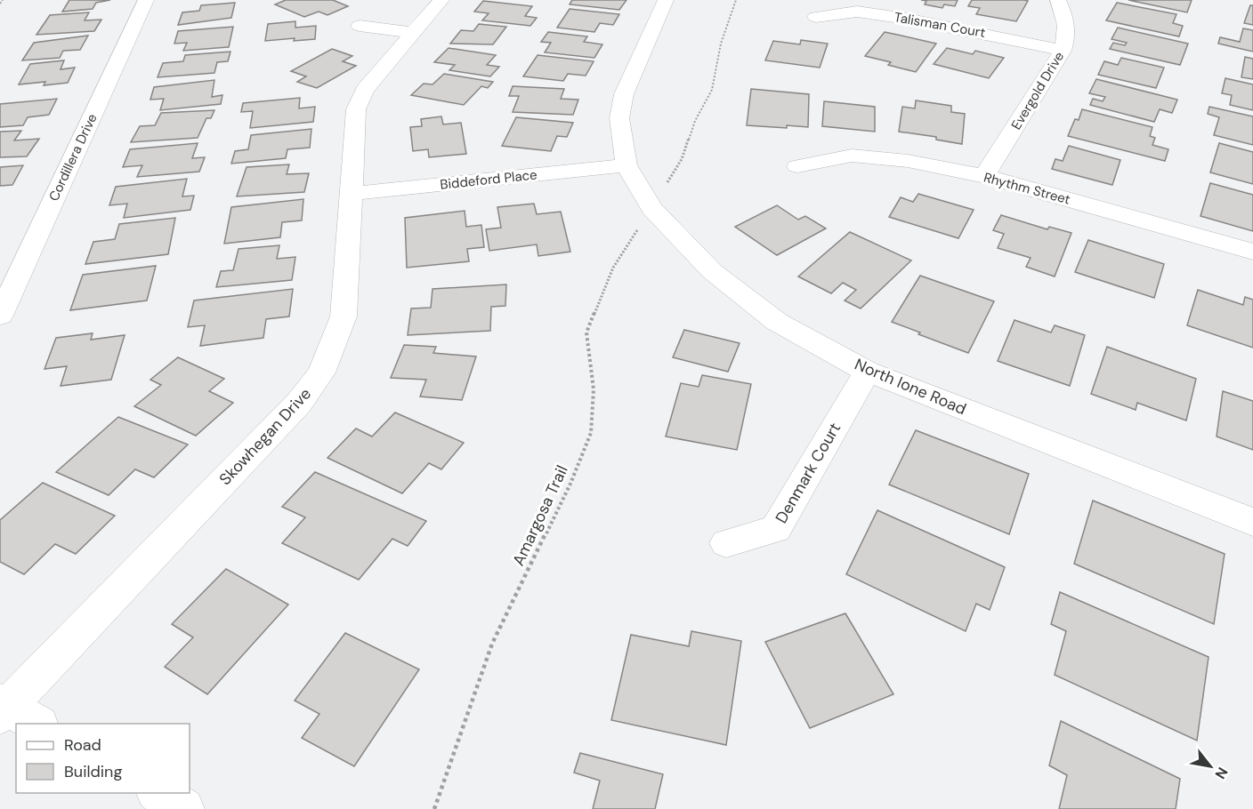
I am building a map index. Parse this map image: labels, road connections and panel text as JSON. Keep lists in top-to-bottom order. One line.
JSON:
{"streets":{"street":["Talisman Court","Evergold Drive","Cordillera Drive","Biddeford Place","Rhythm Street","North Ione Road","Skowhegan Drive","Denmark Court"],"path":["Amargosa Trail"]},"crossings":[["Talisman Court","Evergold Drive"],["Evergold Drive","Rhythm Street"],["Biddeford Place","North Ione Road"],["Biddeford Place","Skowhegan Drive"],["North Ione Road","Denmark Court"]],"legend":["Road","Building"],"north":"bottom right"}
